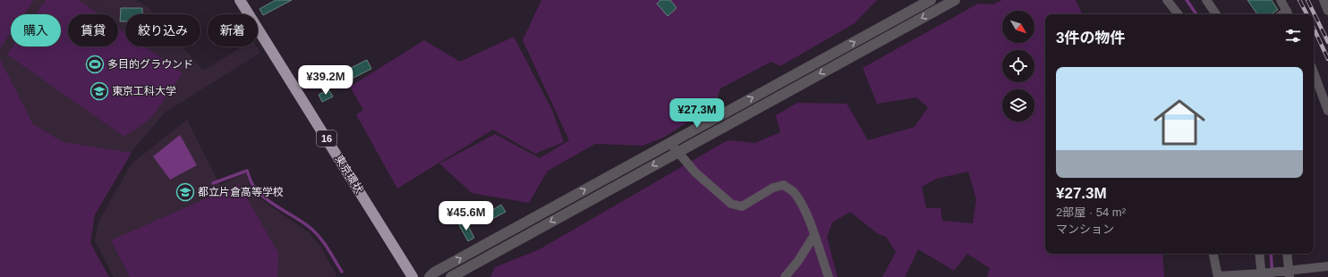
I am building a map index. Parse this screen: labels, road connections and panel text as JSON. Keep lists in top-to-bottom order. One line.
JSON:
{"streets":{"highway":["16","東京環状"]},"places":{"sports":["多目的グラウンド"],"school or university":["東京工科大学","都立片倉高等学校"]},"north":"bottom right","page":{"chip":["購入","賃貸","絞り込み","新着"],"heading":"3件の物件","list":[{"name":"¥27.3M","note":"2部屋 · 54 m² · マンション"}],"price":["¥39.2M","¥27.3M","¥45.6M"]}}
